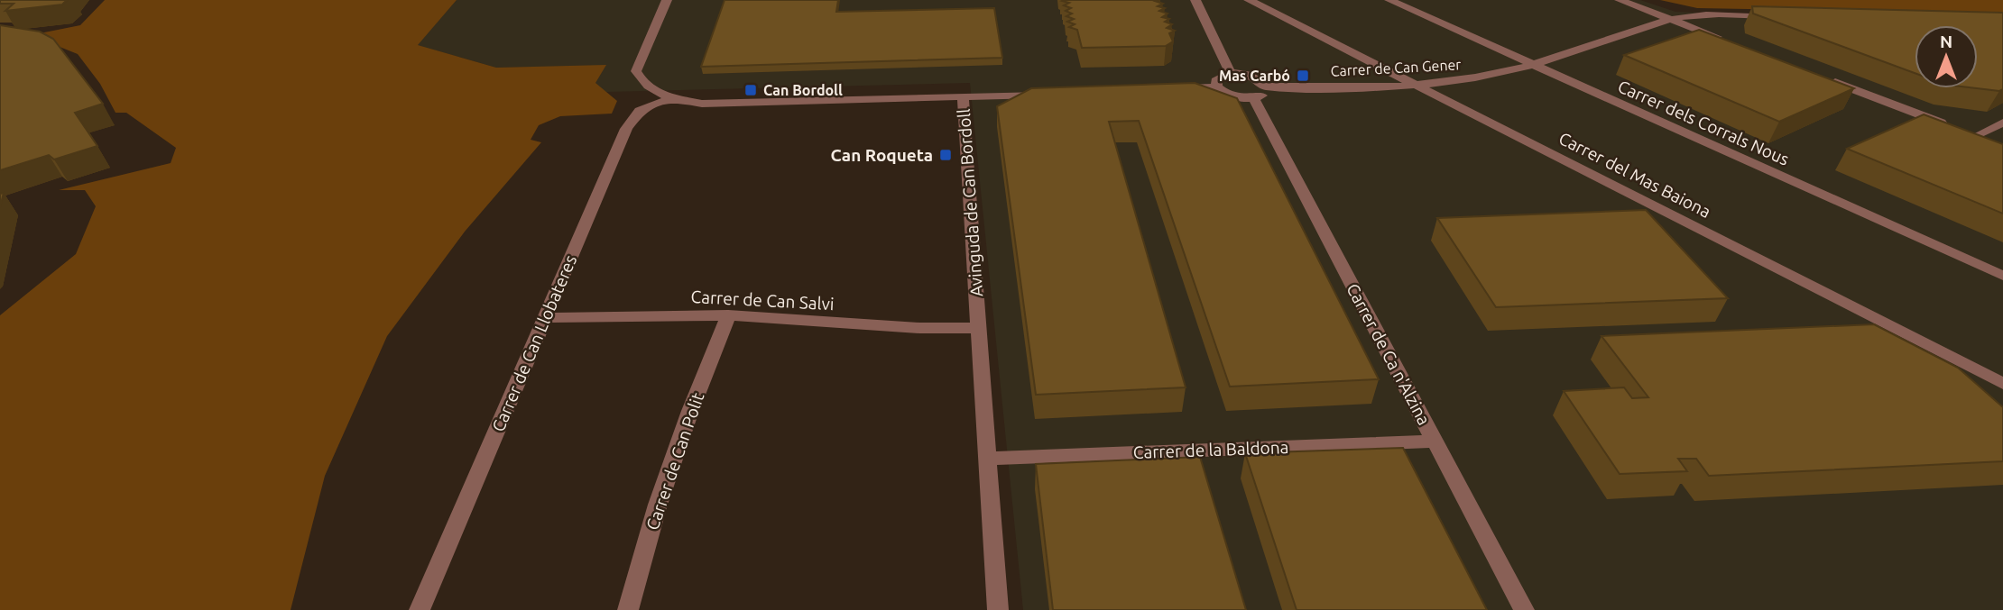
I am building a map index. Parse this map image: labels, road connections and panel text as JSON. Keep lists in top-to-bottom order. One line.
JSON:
{"streets":{"street":["Carrer de Can Gener","Carrer dels Corrals Nous","Carrer del Mas Baiona","Avinguda de Can Bordoll","Carrer de Can Salvi","Carrer de Can Llobateres","Carrer de Ca n'Alzina","Carrer de la Baldona","Carrer de Can Polit"]},"crossings":[["Carrer de Can Gener","Carrer dels Corrals Nous"],["Carrer de Can Gener","Carrer del Mas Baiona"],["Carrer de Can Gener","Carrer de Ca n'Alzina"],["Avinguda de Can Bordoll","Carrer de Can Salvi"],["Avinguda de Can Bordoll","Carrer de Can Llobateres"],["Avinguda de Can Bordoll","Carrer de la Baldona"],["Carrer de Can Salvi","Carrer de Can Llobateres"],["Carrer de Can Salvi","Carrer de Can Polit"],["Carrer de Ca n'Alzina","Carrer de la Baldona"]],"places":{"transit":["Mas Carbó","Can Bordoll","Can Roqueta"]},"north":"top"}
